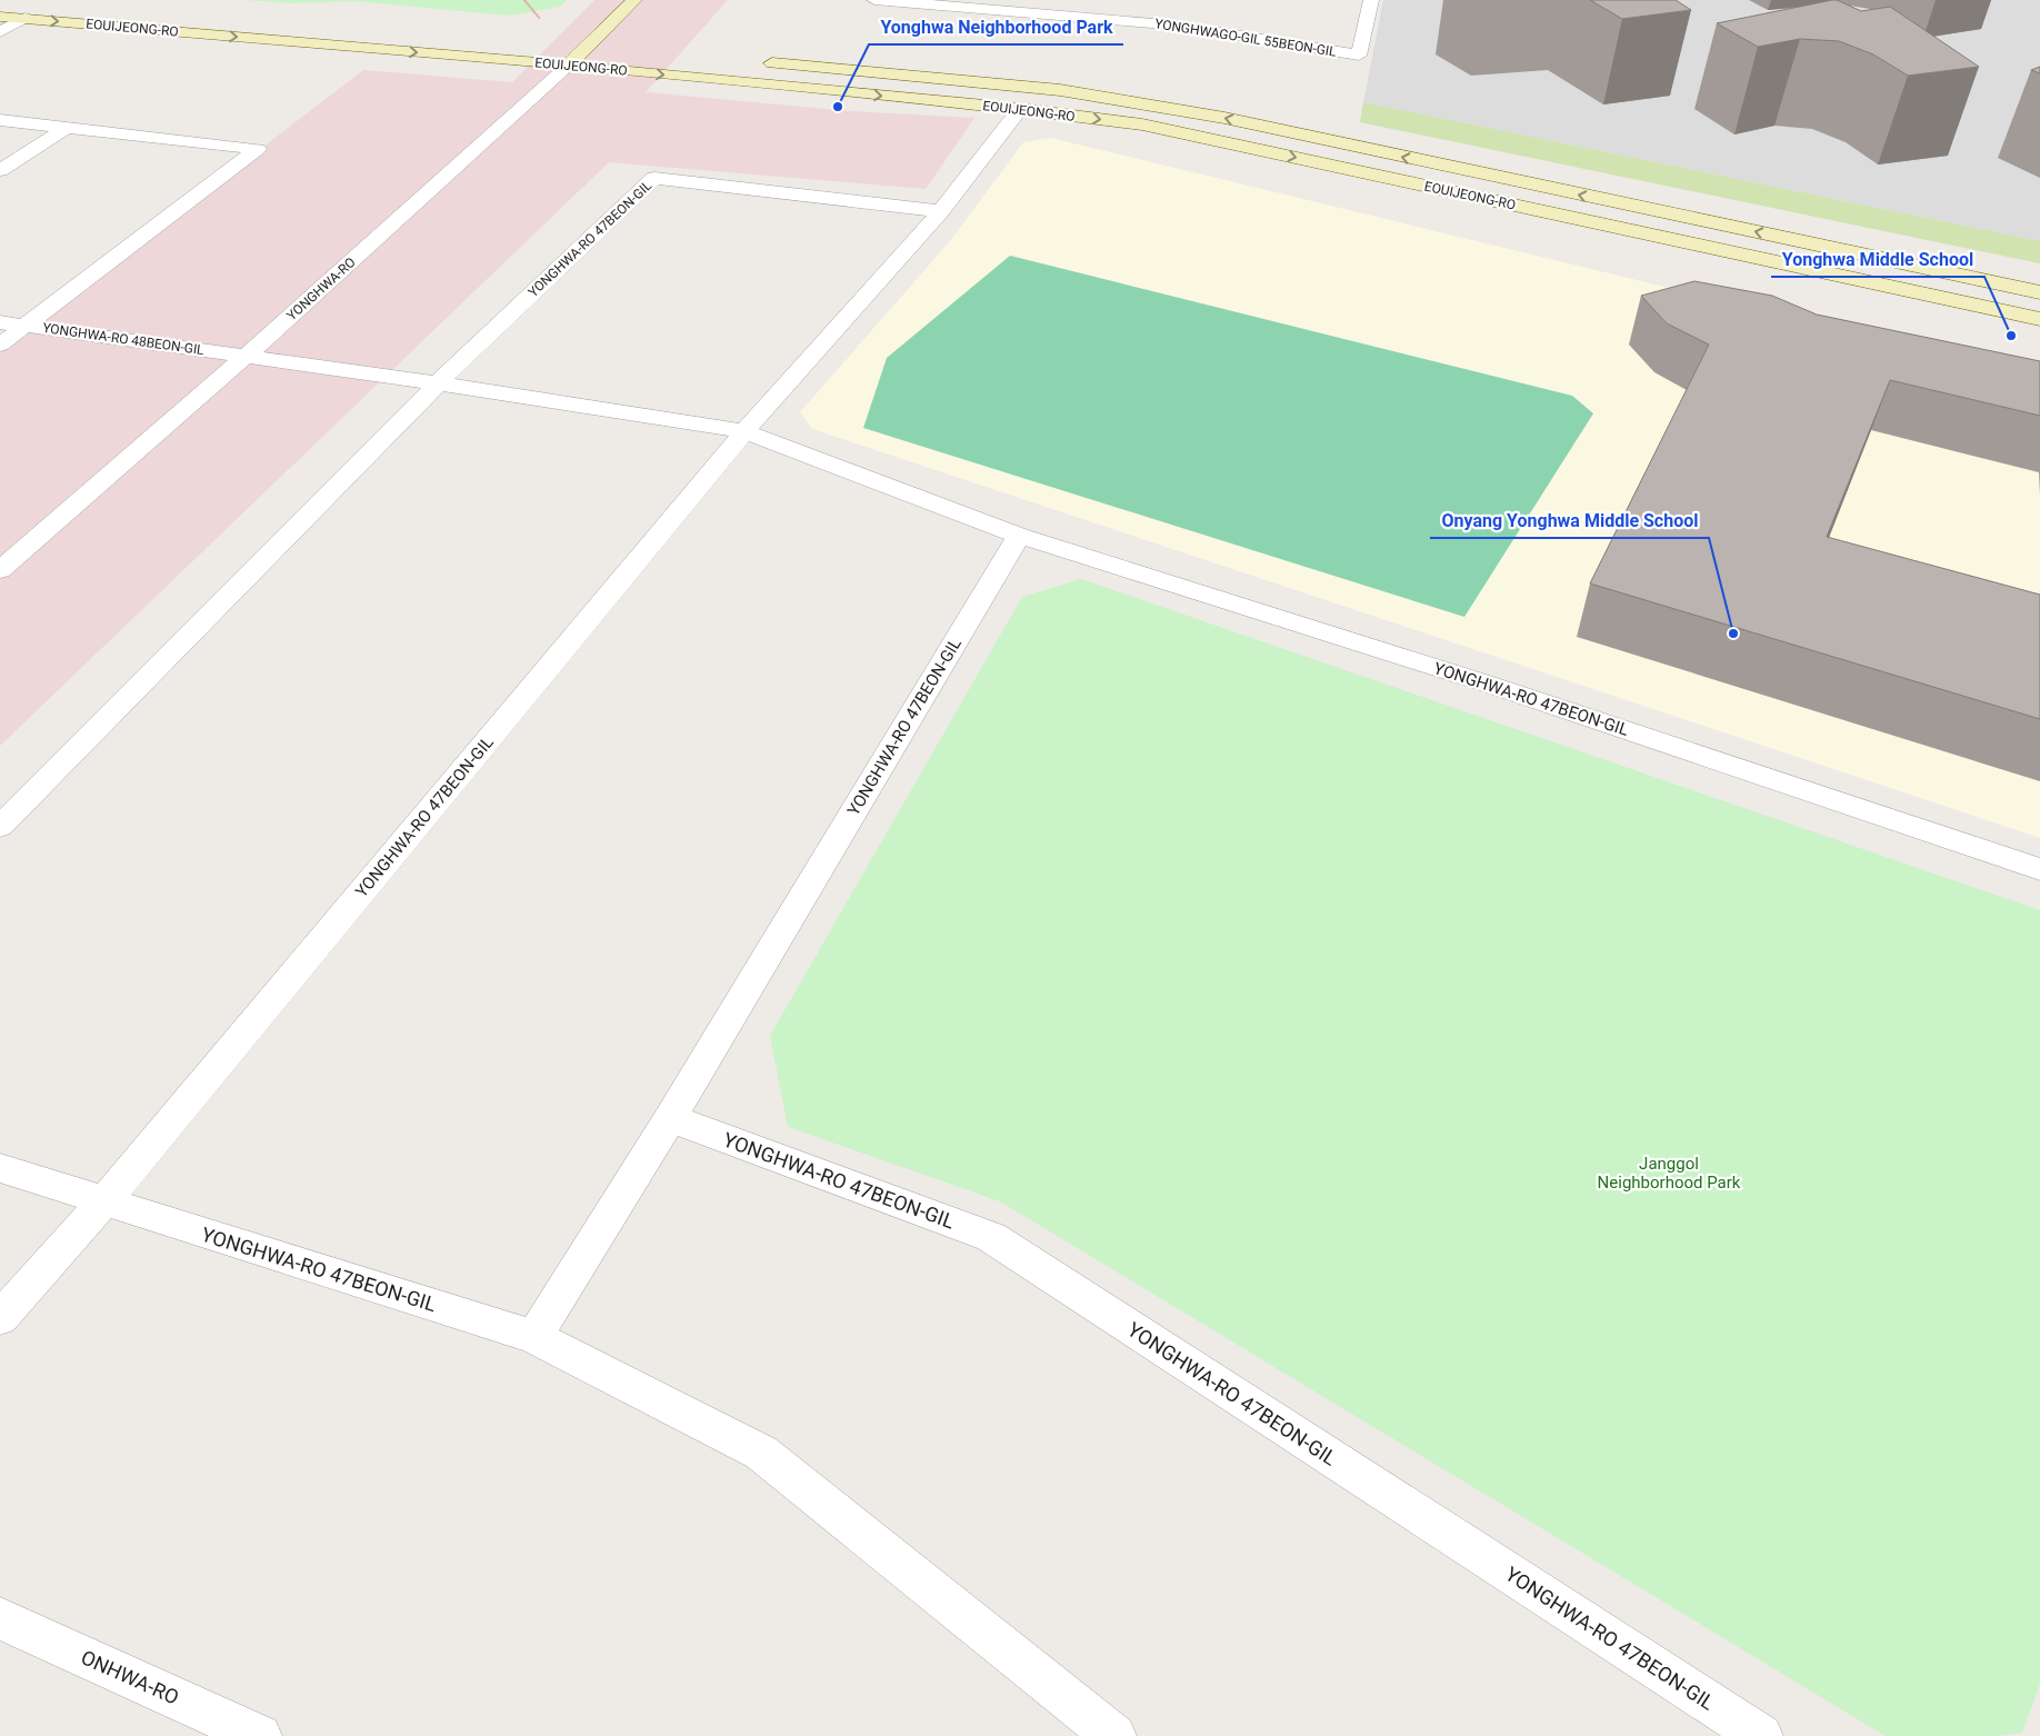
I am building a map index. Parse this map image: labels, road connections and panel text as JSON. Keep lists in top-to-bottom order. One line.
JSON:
{"streets":{"main road":["EOUIJEONG-RO"],"street":["YONGHWAGO-GIL 55BEON-GIL","YONGHWA-RO 47BEON-GIL","YONGHWA-RO","YONGHWA-RO 48BEON-GIL","ONHWA-RO"]},"crossings":[["EOUIJEONG-RO","YONGHWA-RO 47BEON-GIL"],["EOUIJEONG-RO","YONGHWA-RO"],["YONGHWA-RO 47BEON-GIL","YONGHWA-RO"],["YONGHWA-RO 47BEON-GIL","YONGHWA-RO 48BEON-GIL"],["YONGHWA-RO","YONGHWA-RO 48BEON-GIL"]],"parks":["Janggol Neighborhood Park"],"places":["Yonghwa Neighborhood Park","Yonghwa Middle School","Onyang Yonghwa Middle School"]}
